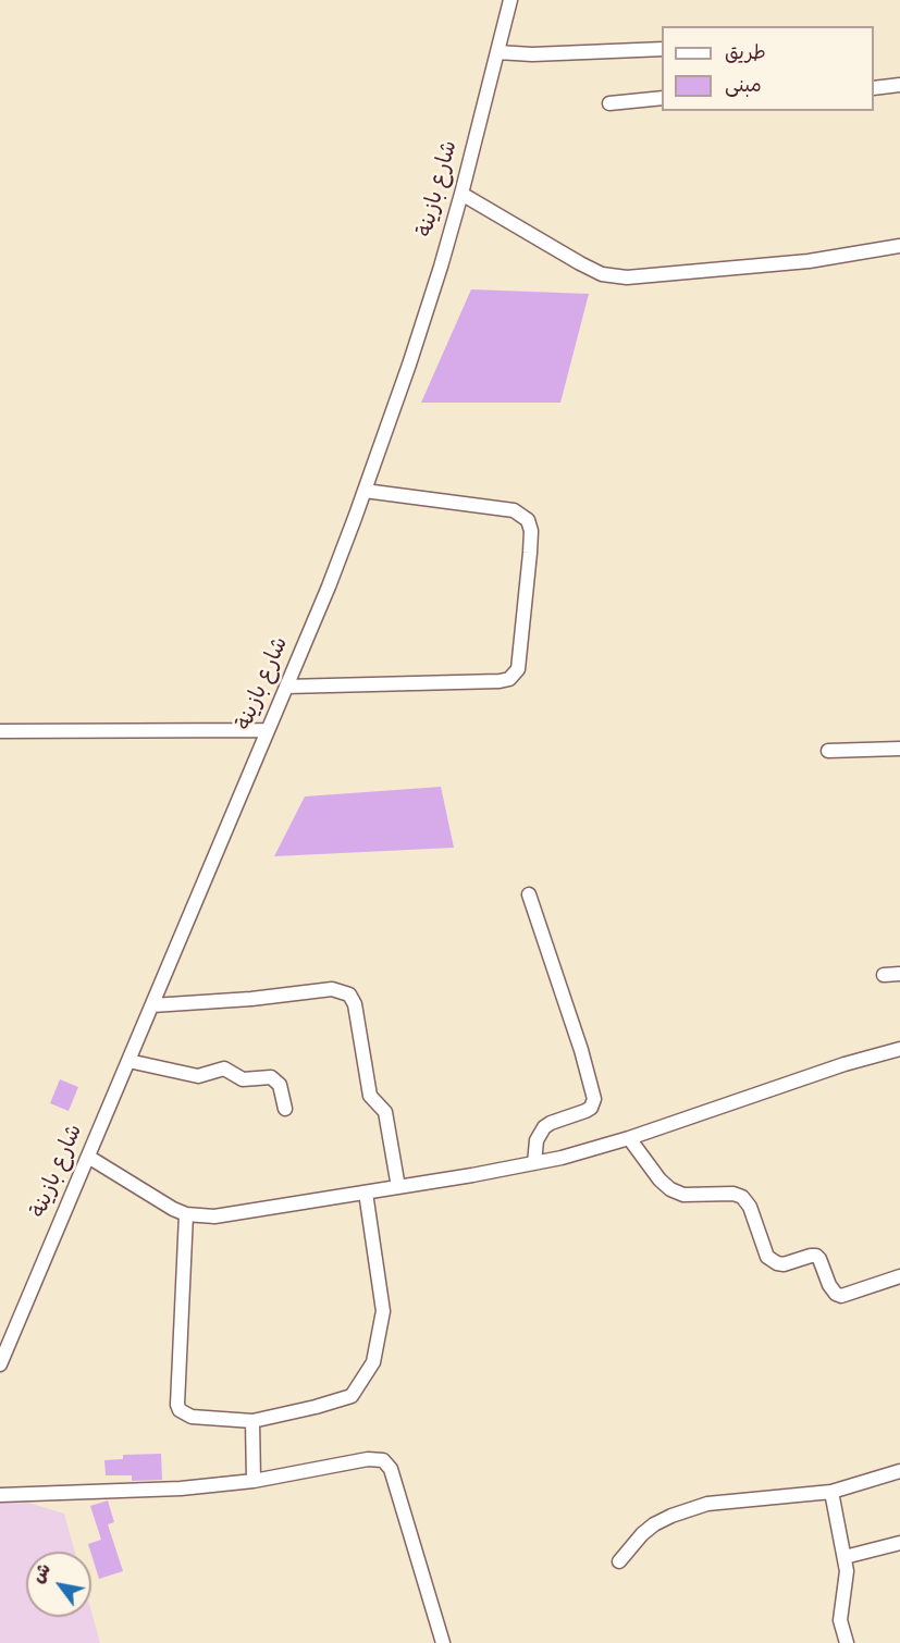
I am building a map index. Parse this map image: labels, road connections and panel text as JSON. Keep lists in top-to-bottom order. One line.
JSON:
{"streets":{"street":["شارع بازينة"]},"legend":["طريق","مبنى"],"north":"top left"}
